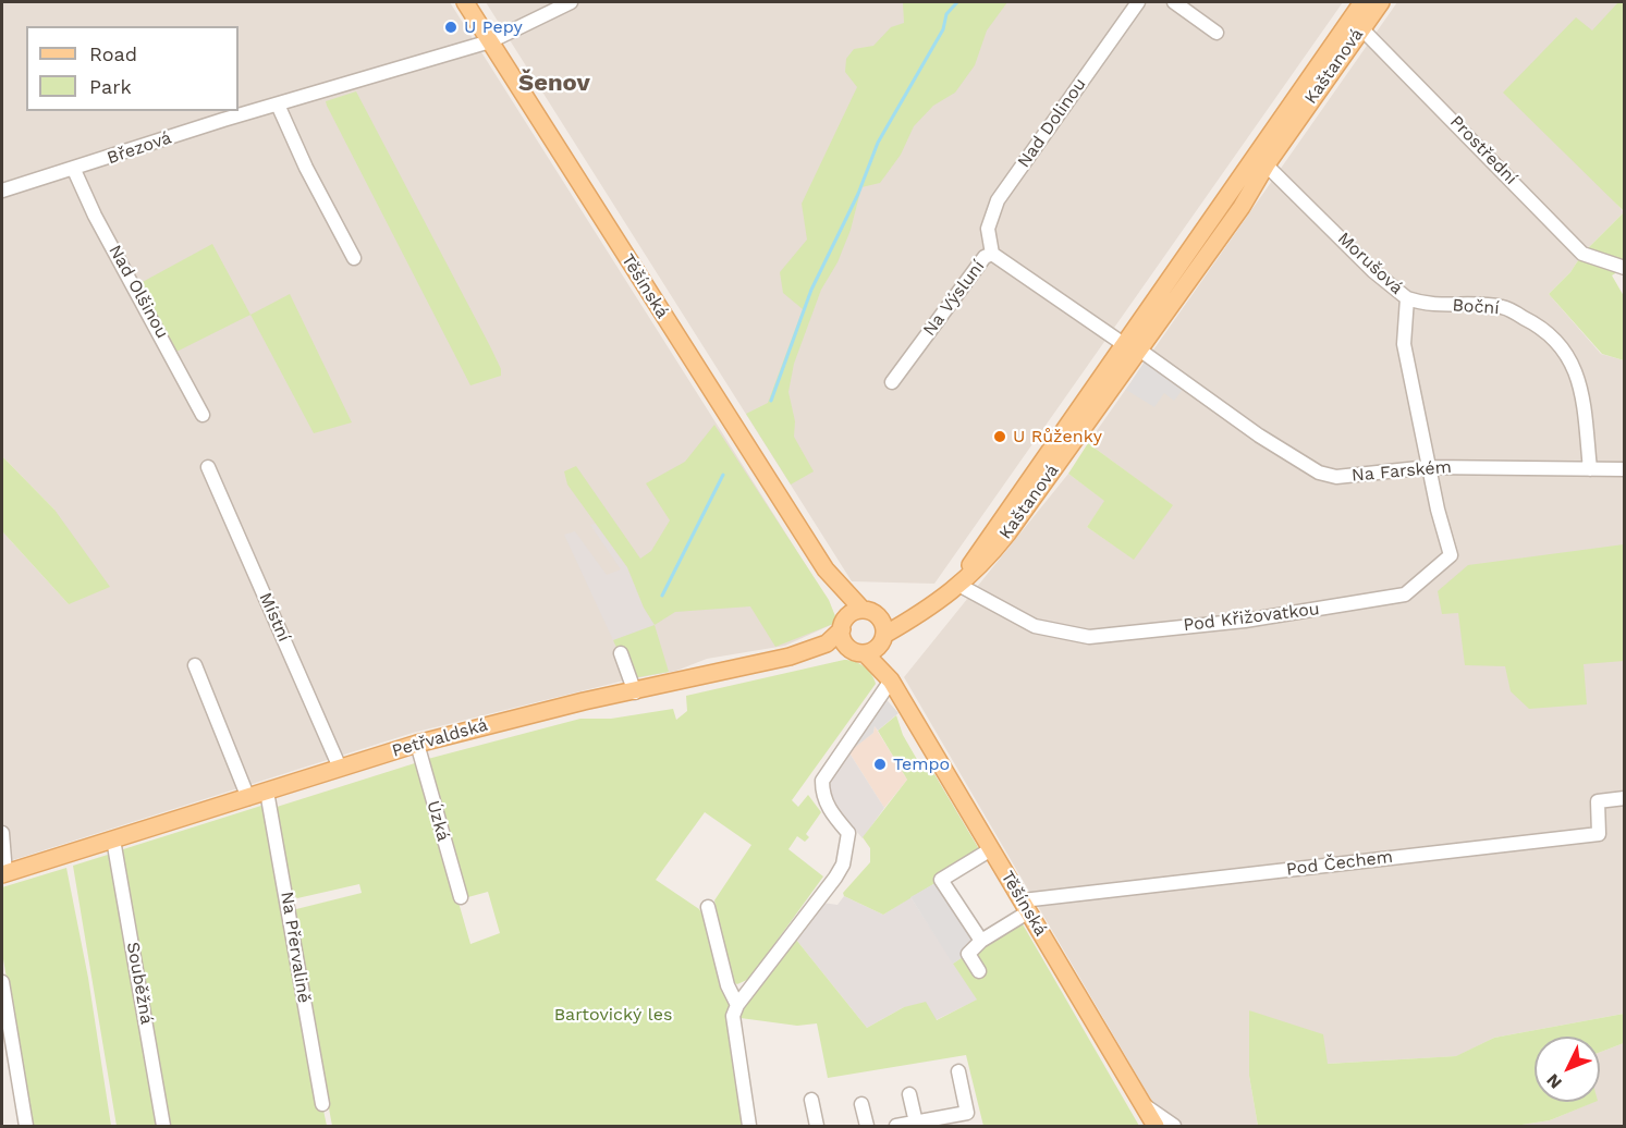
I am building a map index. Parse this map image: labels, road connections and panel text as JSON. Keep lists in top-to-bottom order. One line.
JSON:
{"streets":{"main road":["Kaštanová","Těšínská","Petřvaldská"],"street":["Nad Dolinou","Březová","Prostřední","Morušová","Nad Olšinou","Na Výsluní","Boční","Na Farském","Místní","Pod Křižovatkou","Úzká","Pod Čechem","Na Přervalině","Souběžná"]},"crossings":[["Kaštanová","Prostřední"],["Kaštanová","Morušová"],["Kaštanová","Těšínská"],["Kaštanová","Na Výsluní"],["Kaštanová","Na Farském"],["Kaštanová","Pod Křižovatkou"],["Kaštanová","Petřvaldská"],["Nad Dolinou","Na Výsluní"],["Březová","Těšínská"],["Březová","Nad Olšinou"],["Morušová","Boční"],["Morušová","Na Farském"],["Morušová","Pod Křižovatkou"],["Těšínská","Petřvaldská"],["Těšínská","Pod Čechem"],["Na Výsluní","Na Farském"],["Boční","Na Farském"],["Na Farském","Pod Křižovatkou"],["Místní","Petřvaldská"],["Petřvaldská","Úzká"],["Petřvaldská","Na Přervalině"],["Petřvaldská","Souběžná"]],"districts":["Šenov"],"parks":["Bartovický les"],"places":["U Pepy","U Růženky","Tempo"],"legend":["Road","Park"],"north":"bottom left"}
